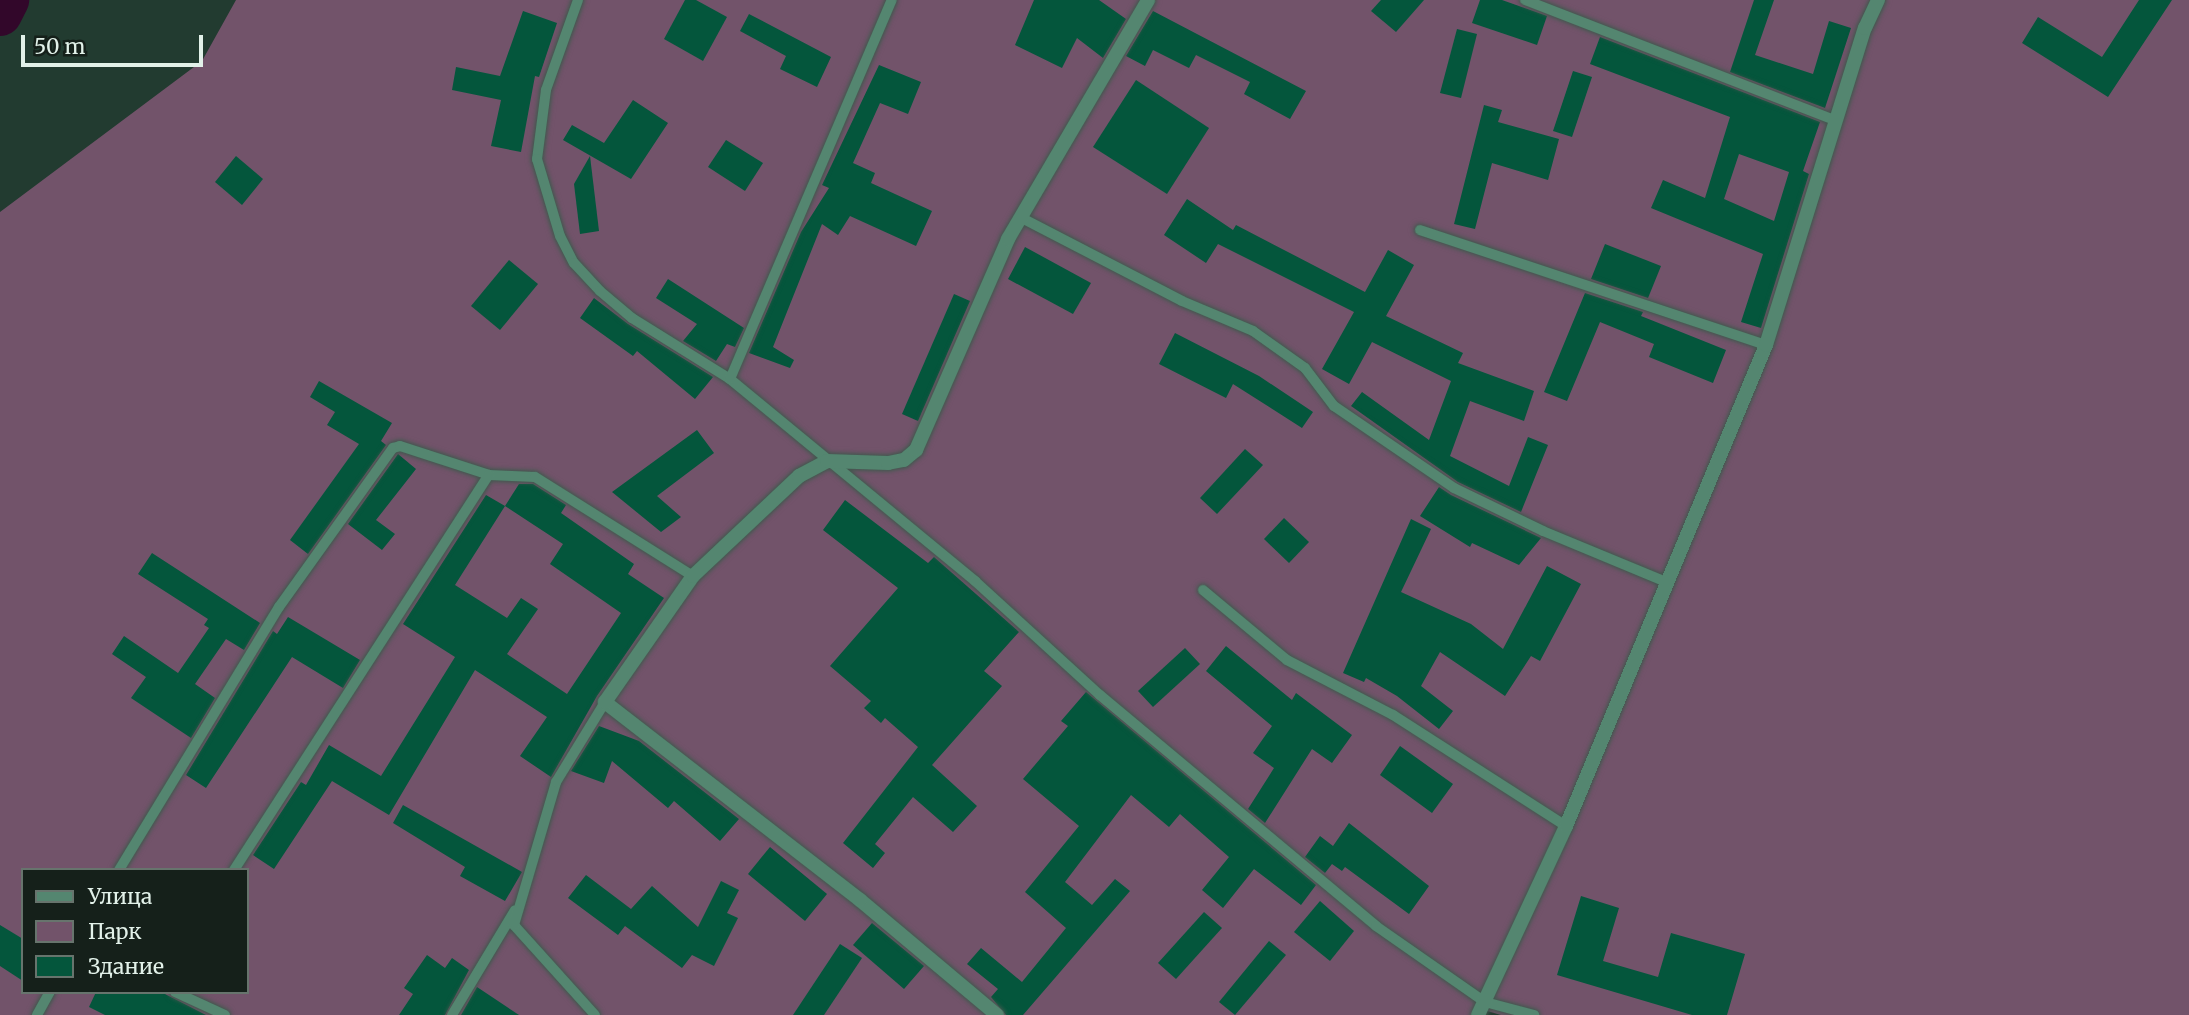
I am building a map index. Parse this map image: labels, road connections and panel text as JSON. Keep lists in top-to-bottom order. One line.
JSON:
{"legend":["Улица","Парк","Здание"],"scale_bar":"50 m"}
